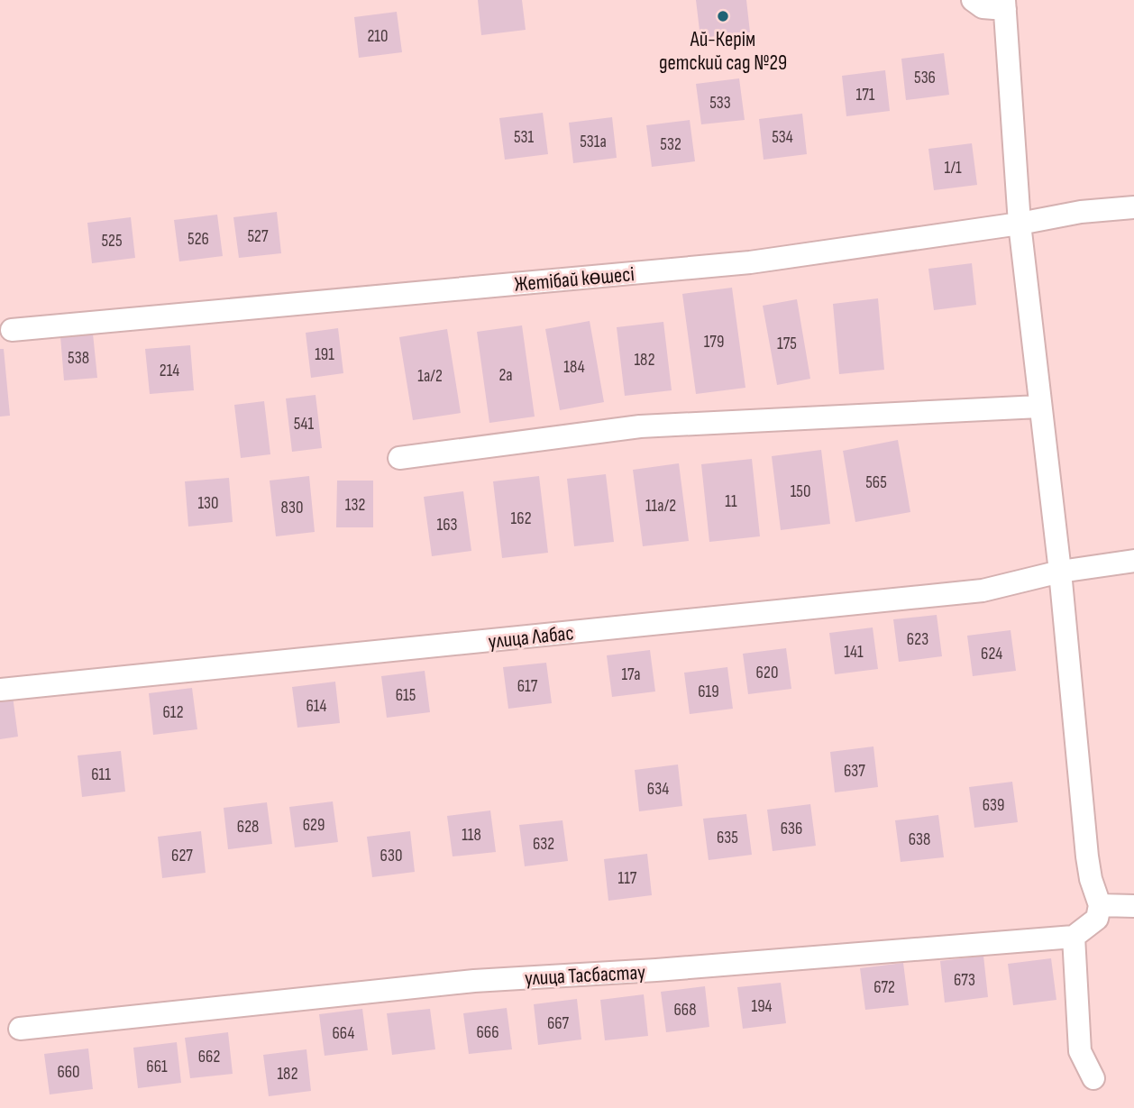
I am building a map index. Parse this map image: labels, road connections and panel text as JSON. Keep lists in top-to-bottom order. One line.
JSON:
{"streets":{"street":["Жетібай көшесі","улица Лабас","улица Тасбастау"]},"places":["Ай-Керім детский сад №29"],"house_numbers":["210","536","171","533","531","534","531а","532","1/1","527","526","525","179","175","191","538","182","184","214","2а","1а/2","541","565","150","11","130","132","11а/2","830","162","163","623","141","624","620","17а","617","619","615","614","612","637","611","634","639","629","628","636","118","635","638","632","627","630","117","673","672","194","668","667","666","664","662","661","660","182"]}
